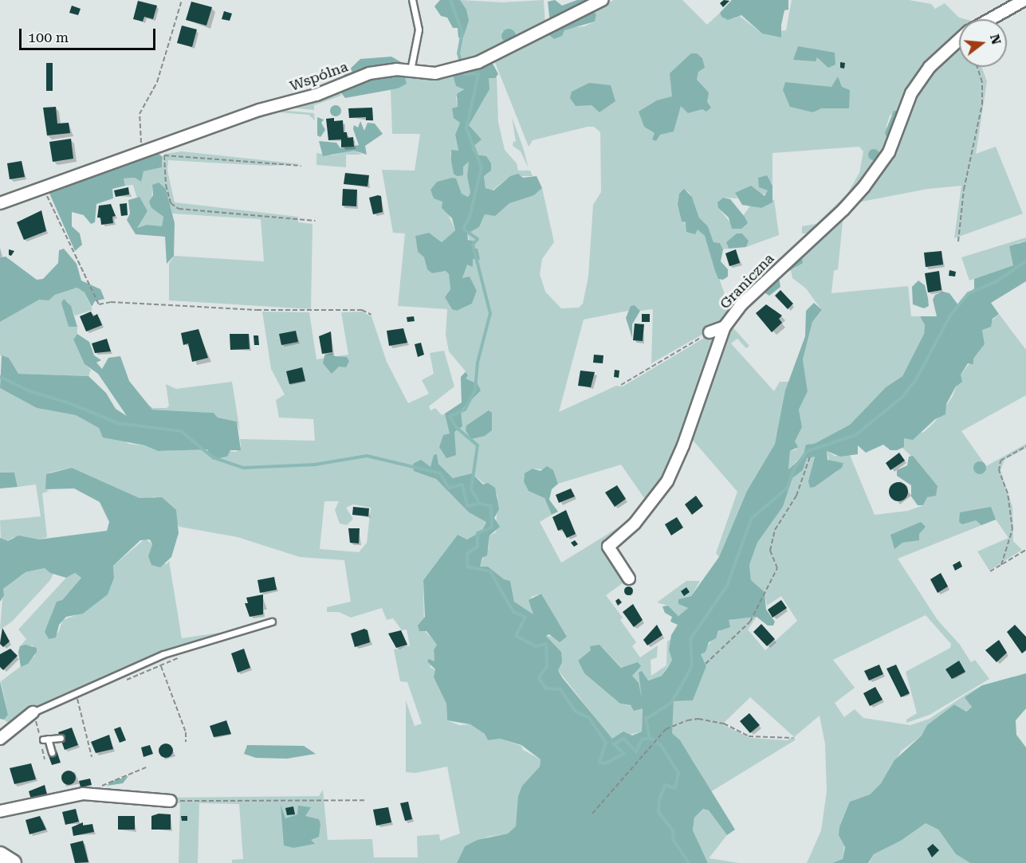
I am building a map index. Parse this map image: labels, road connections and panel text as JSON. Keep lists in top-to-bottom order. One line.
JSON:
{"streets":{"street":["Wspólna","Graniczna"]},"scale_bar":"100 m","north":"right"}
